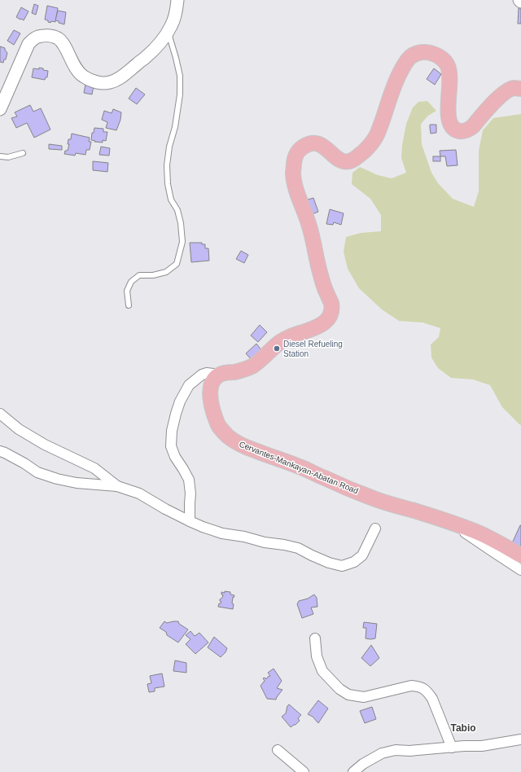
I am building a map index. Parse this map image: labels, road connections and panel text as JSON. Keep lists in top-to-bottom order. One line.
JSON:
{"streets":{"main road":["Cervantes-Mankayan-Abatan Road"]},"districts":["Tabio"],"places":["Diesel Refueling Station"]}
